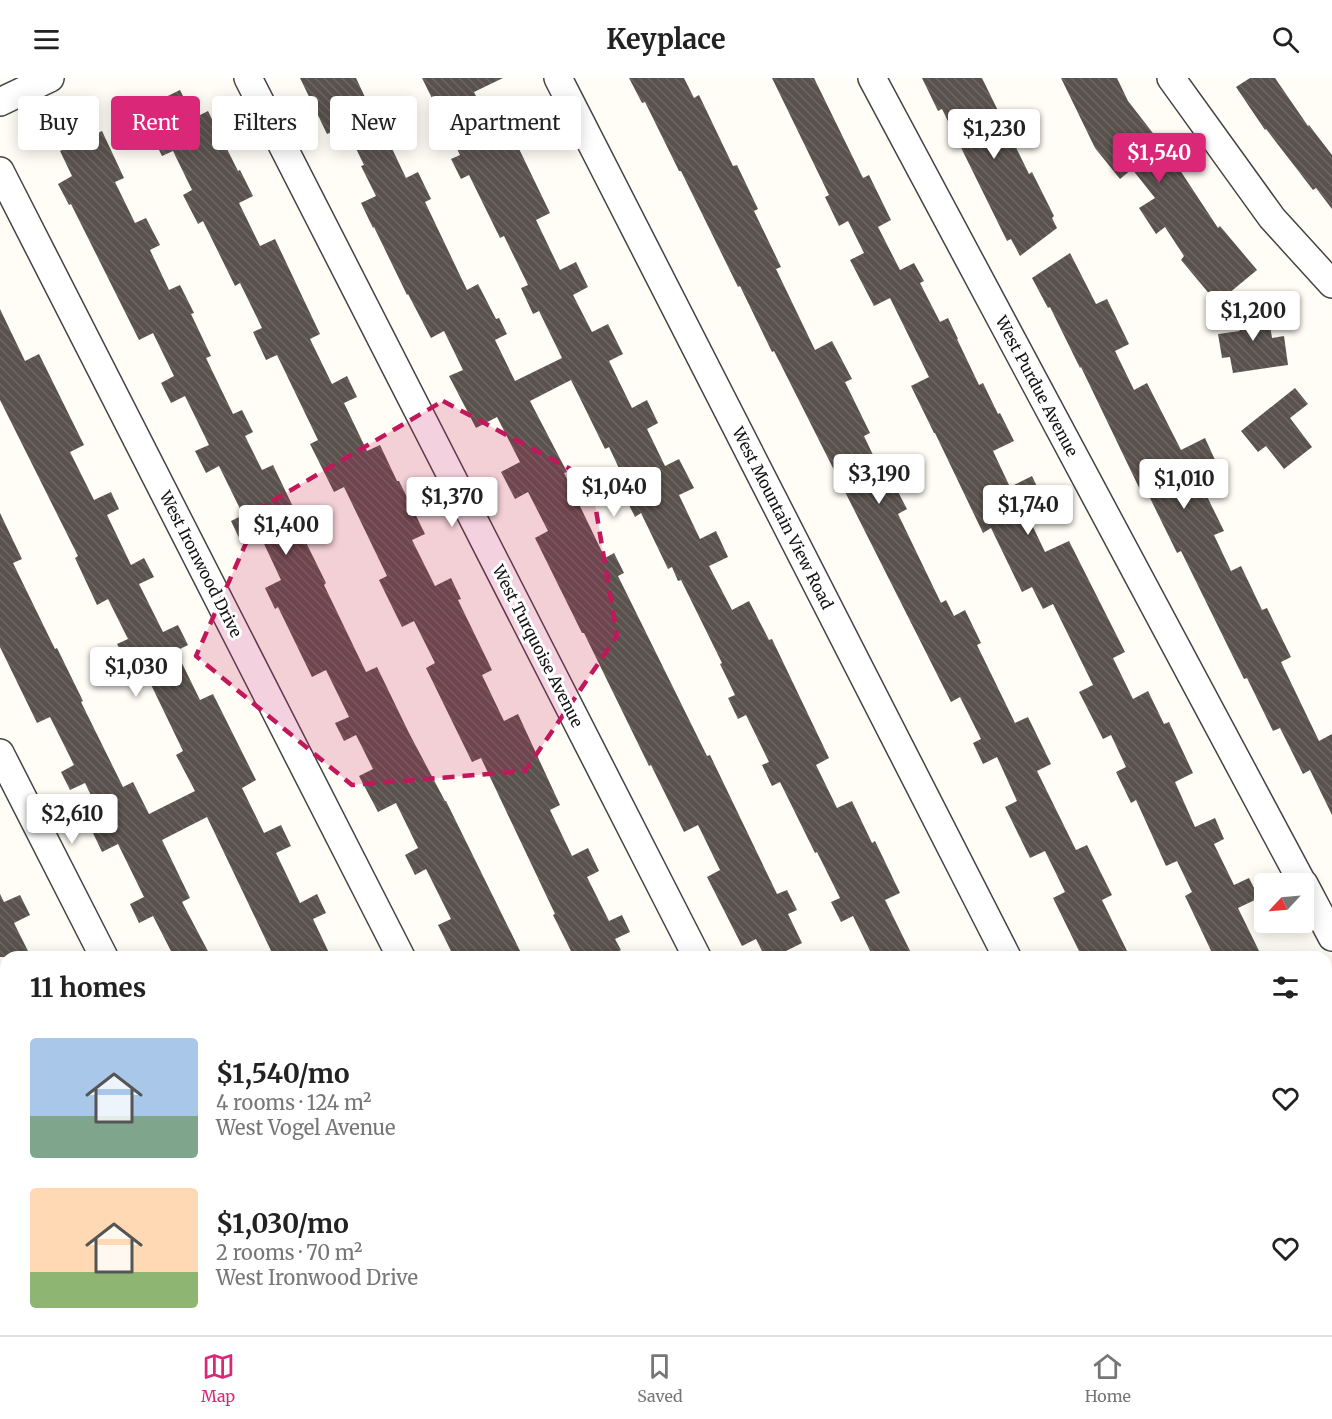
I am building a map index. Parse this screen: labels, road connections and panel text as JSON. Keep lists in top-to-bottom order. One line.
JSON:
{"streets":{"street":["West Purdue Avenue","West Mountain View Road","West Ironwood Drive","West Turquoise Avenue"]},"north":"bottom left","page":{"header":"Keyplace","chip":["Buy","Rent","Filters","New","Apartment"],"price":["$1,230","$1,540","$1,200","$3,190","$1,010","$1,040","$1,370","$1,740","$1,400","$1,030","$2,610"],"heading":"11 homes","list":[{"name":"$1,540/mo","note":"4 rooms · 124 m² · West Vogel Avenue"},{"name":"$1,030/mo","note":"2 rooms · 70 m² · West Ironwood Drive"}],"tabs":["Map","Saved","Home"]}}
